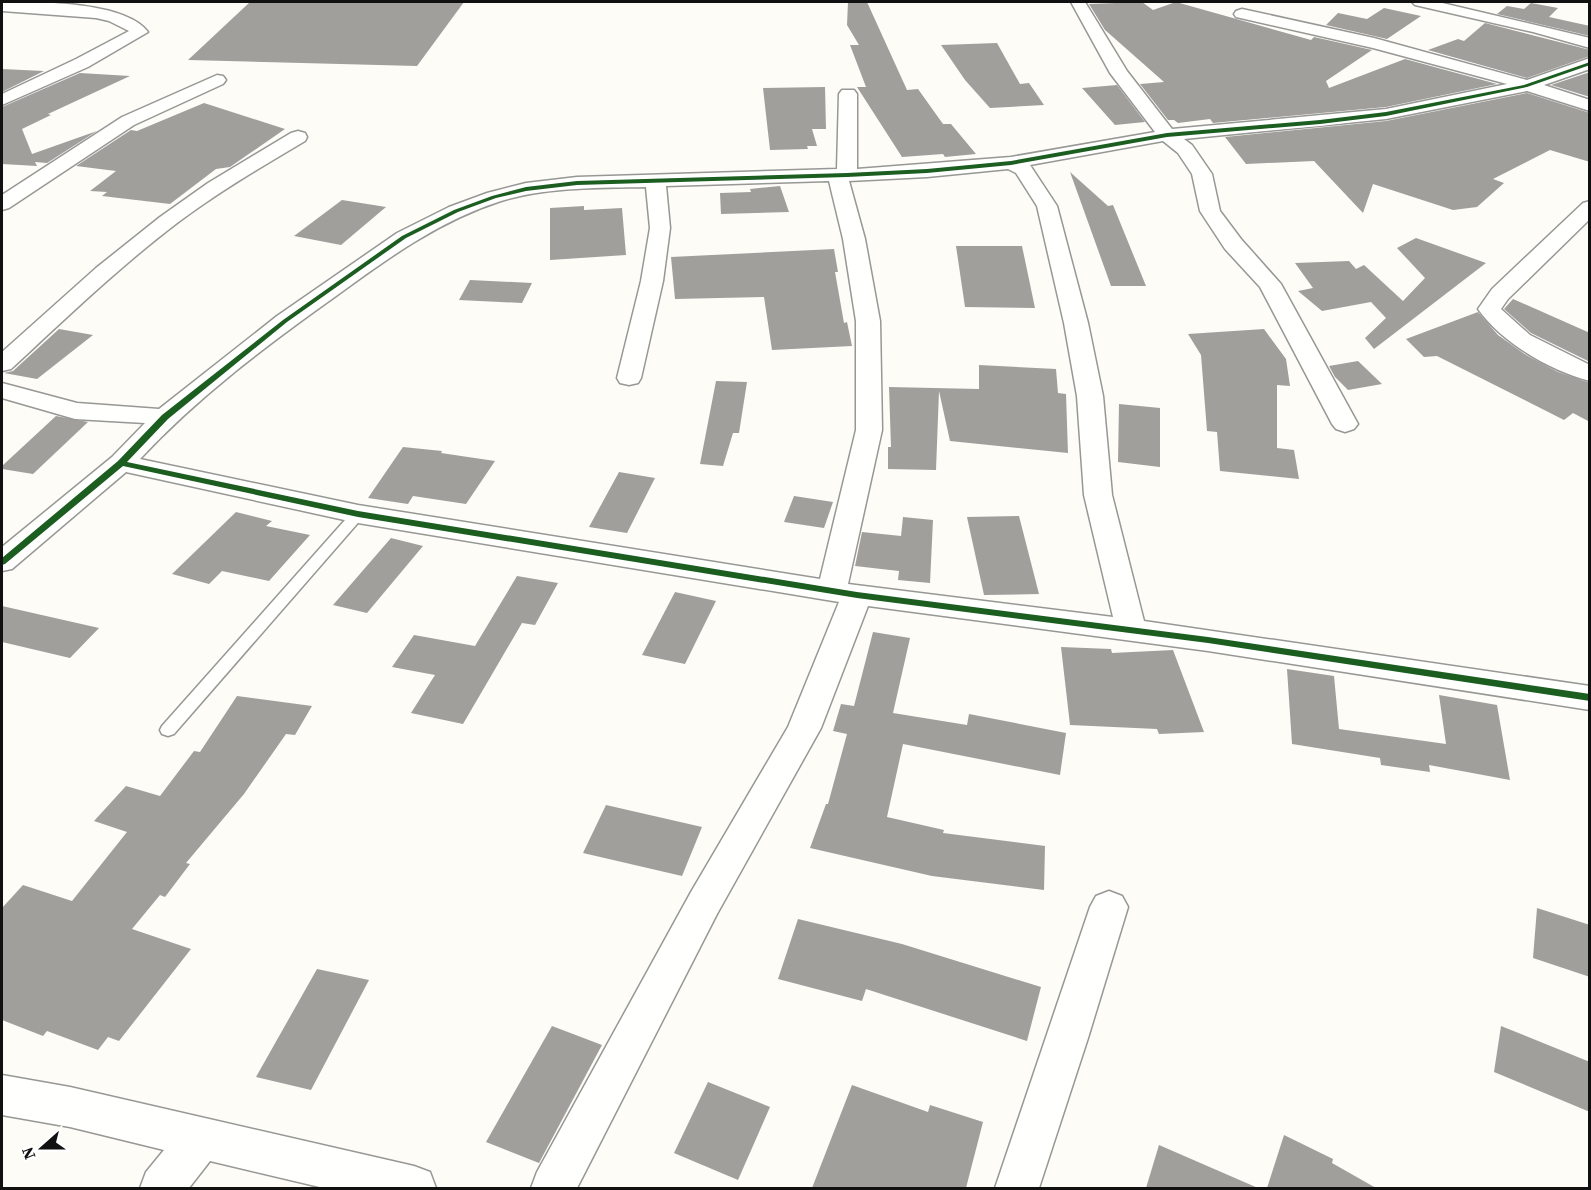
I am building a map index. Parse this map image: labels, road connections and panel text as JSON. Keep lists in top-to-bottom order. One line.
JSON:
{"north":"left"}
